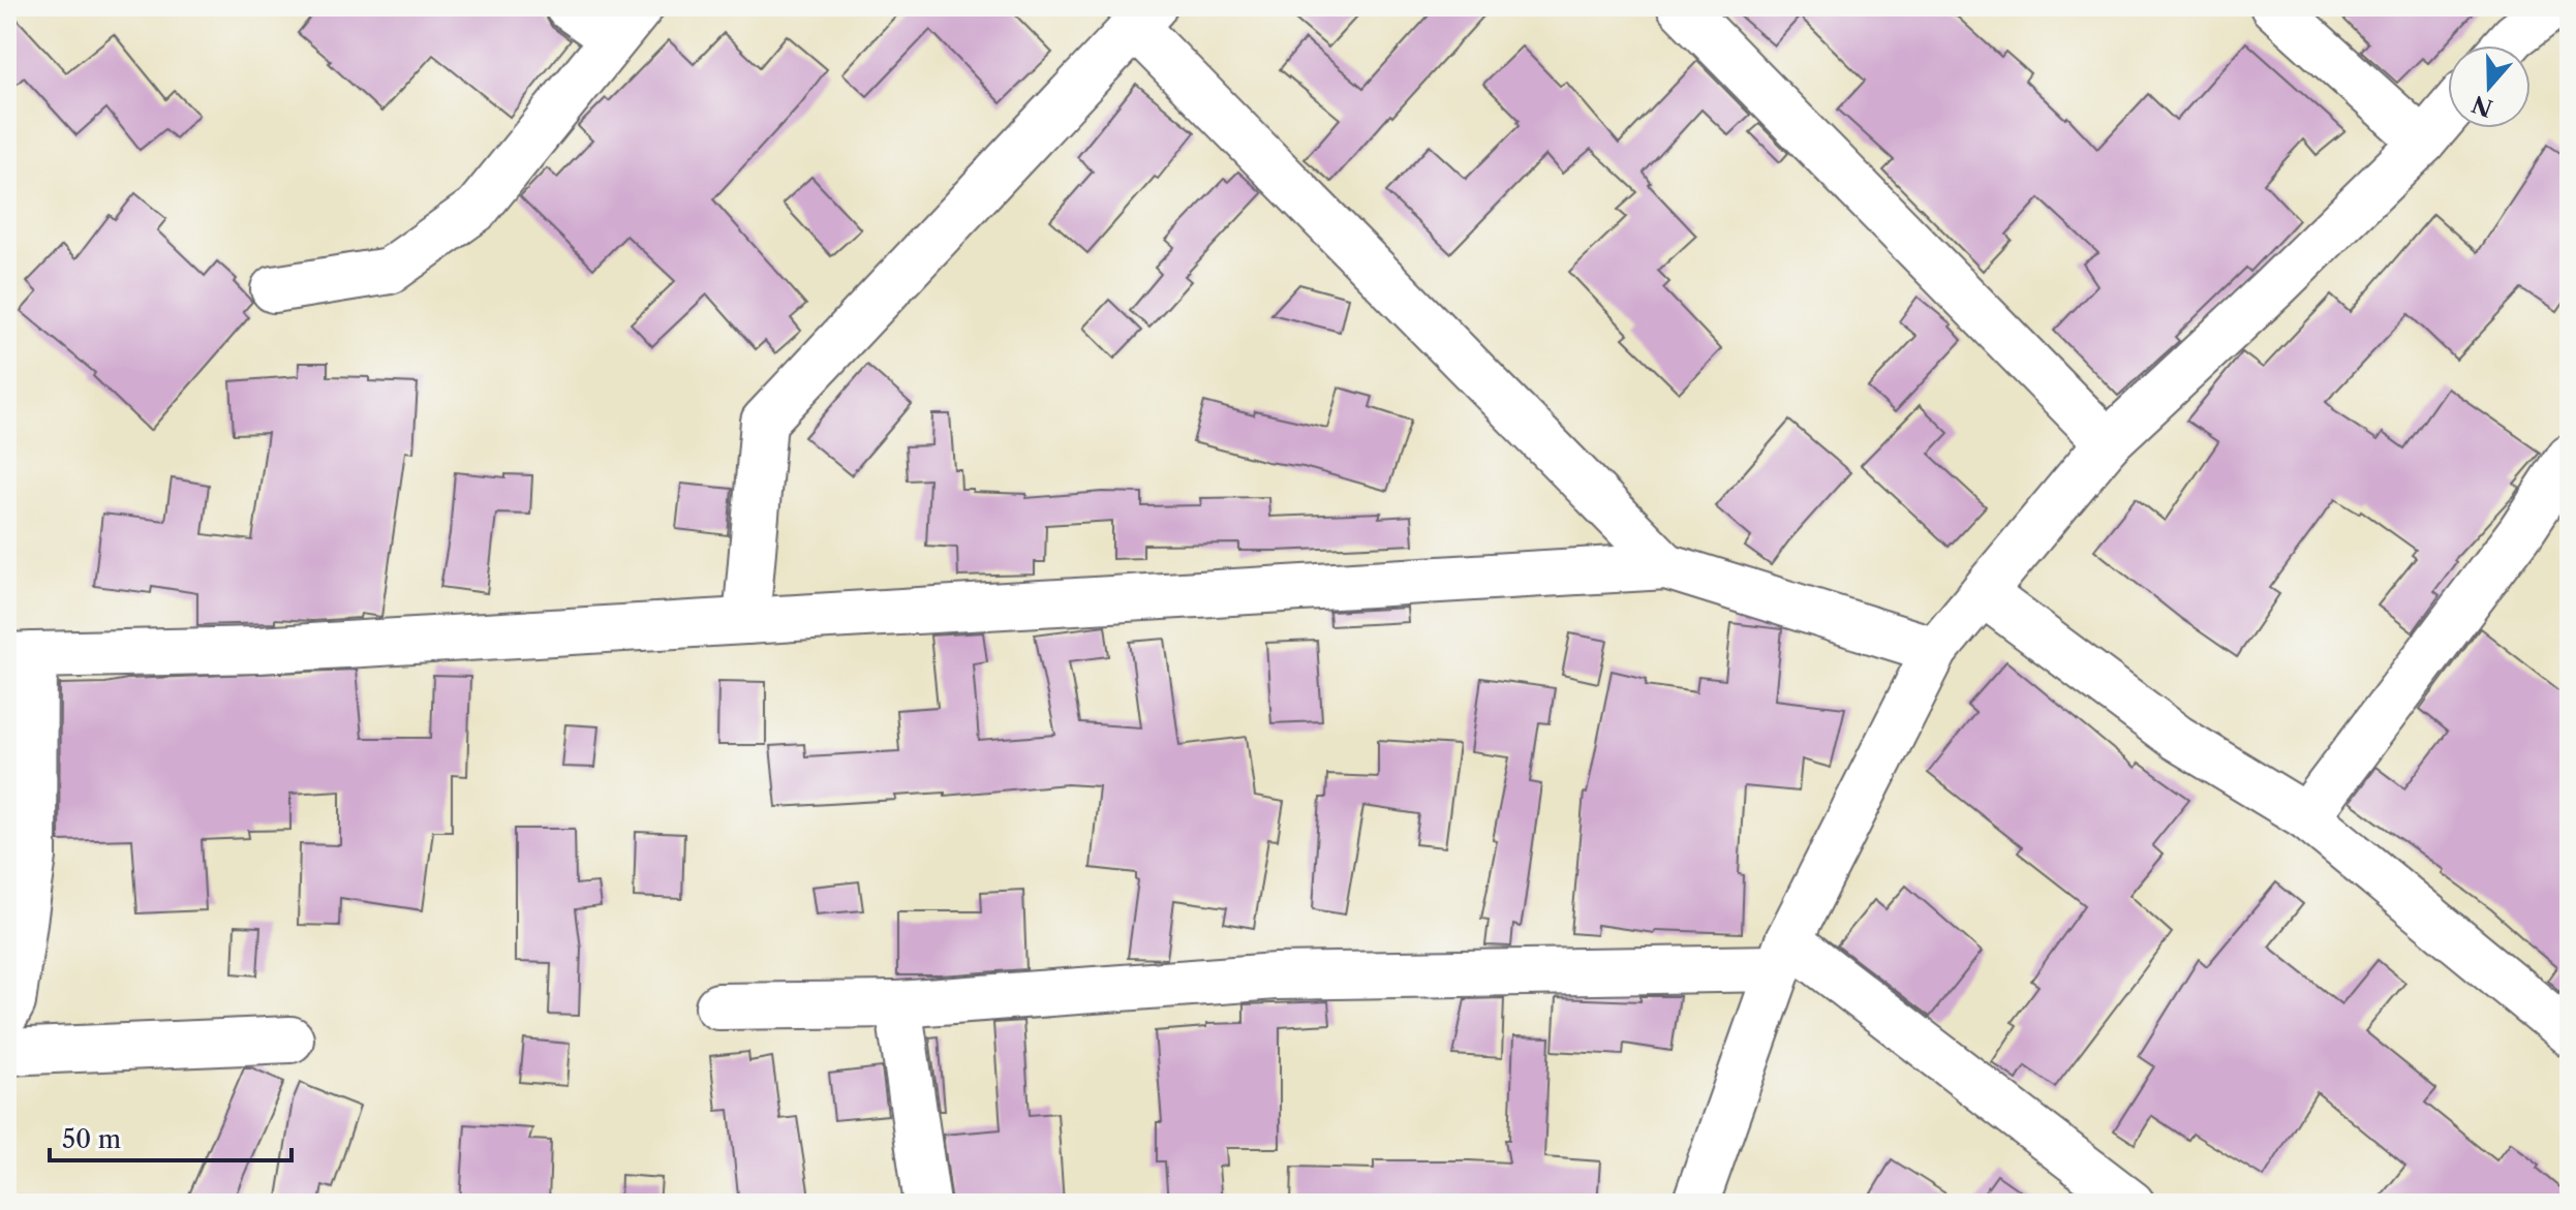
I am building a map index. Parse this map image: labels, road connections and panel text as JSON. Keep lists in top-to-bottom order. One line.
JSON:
{"scale_bar":"50 m","north":"bottom"}
